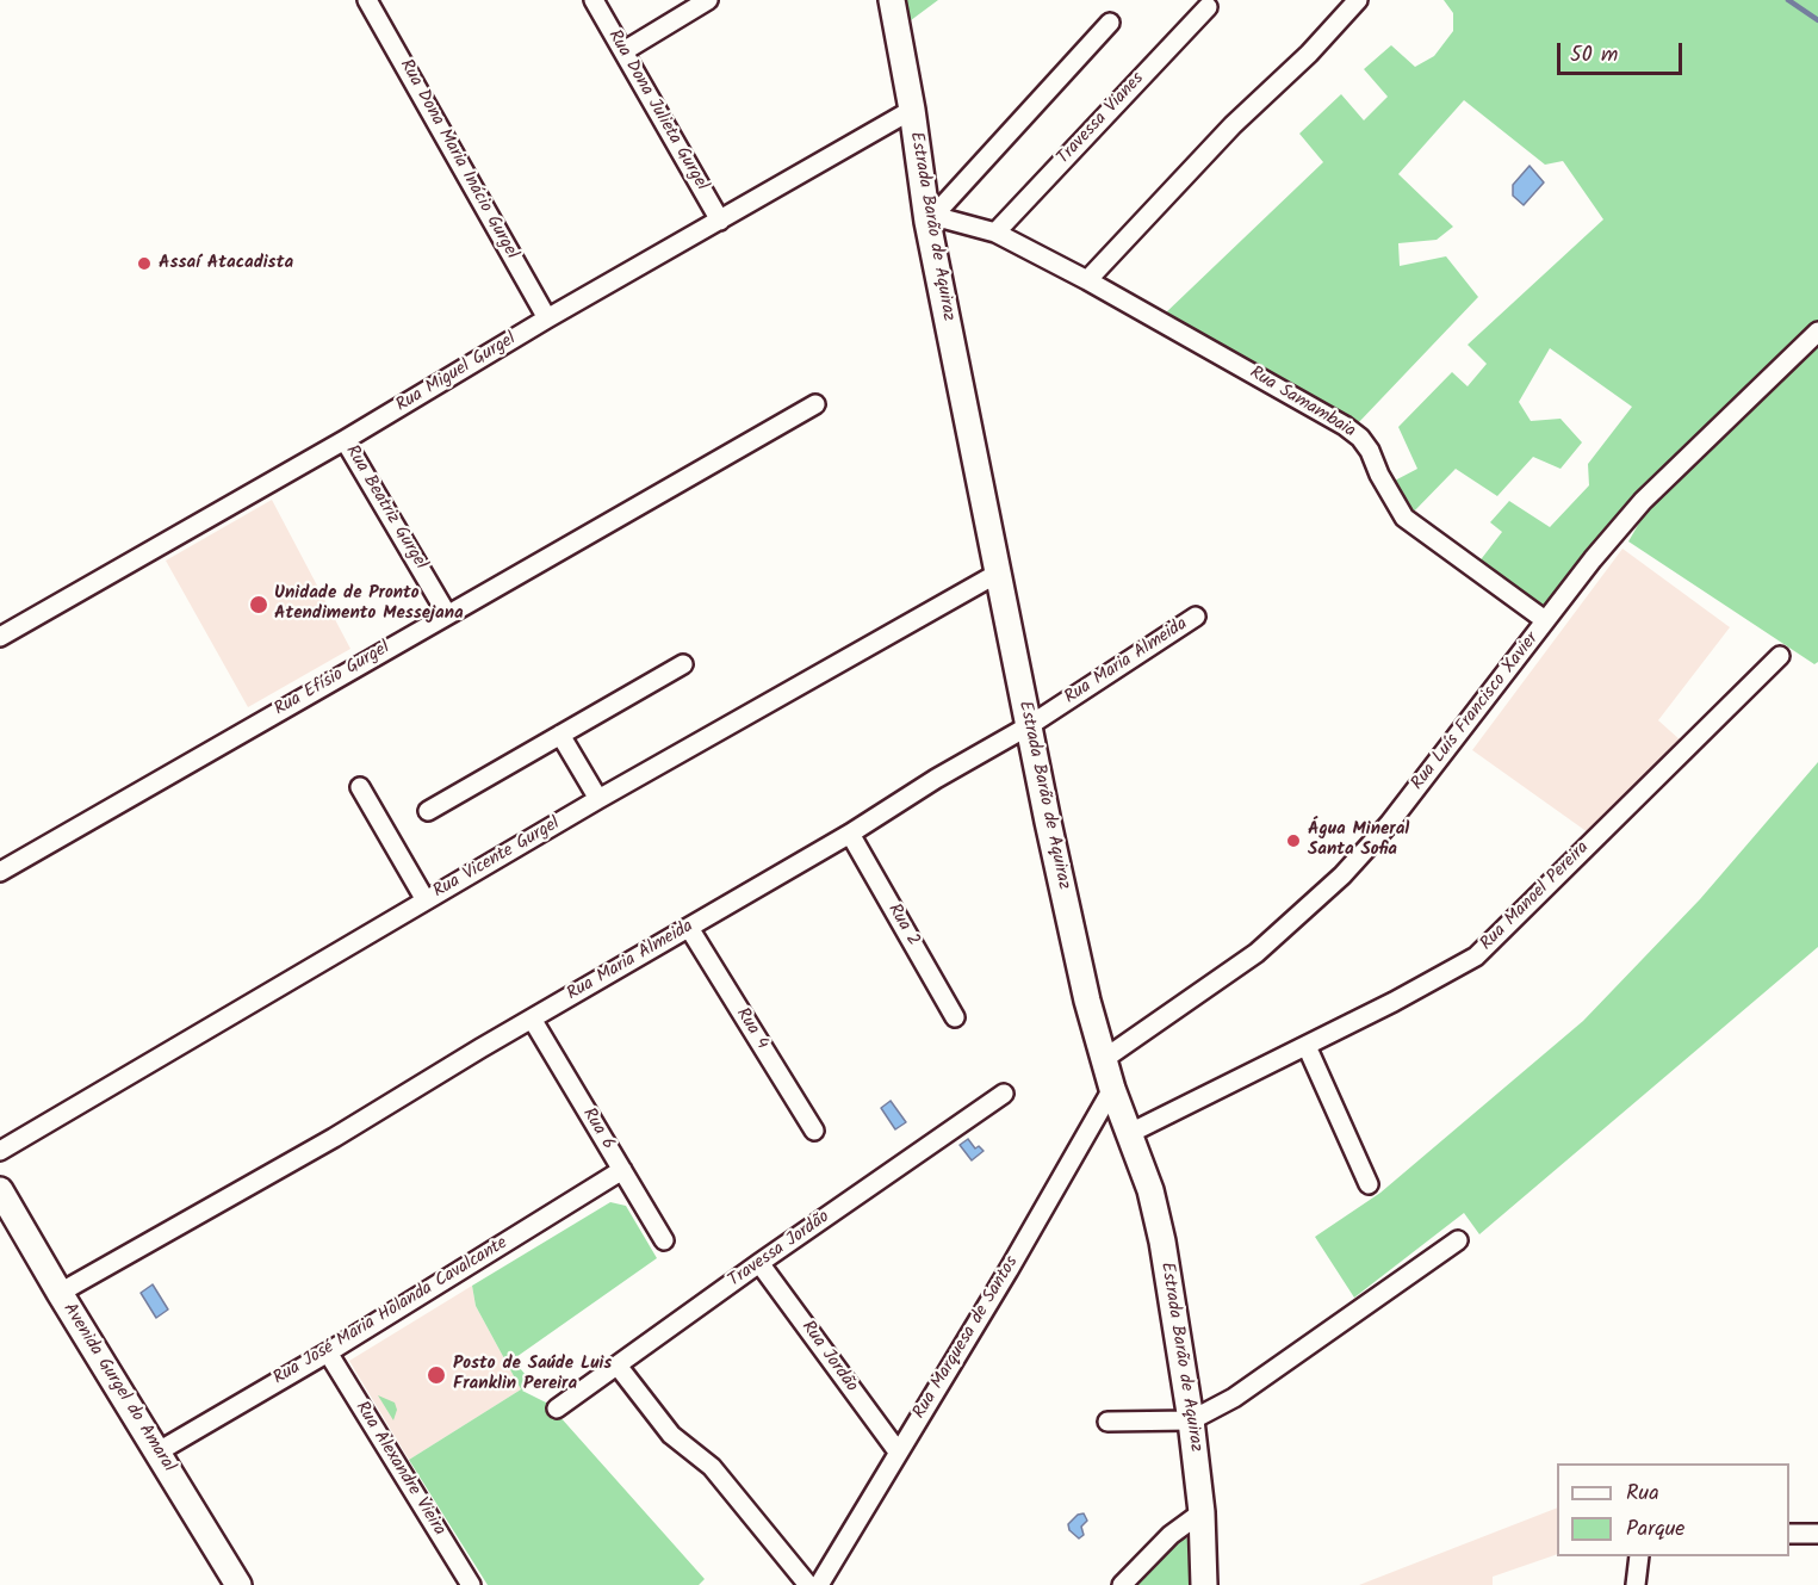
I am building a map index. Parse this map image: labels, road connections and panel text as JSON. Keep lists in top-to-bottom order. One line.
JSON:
{"streets":{"street":["Rua Dona Julieta Gurgel","Travessa Vianes","Rua Dona Maria Inácio Gurgel","Estrada Barão de Aquiraz","Rua Miguel Gurgel","Rua Samambaia","Rua Beatriz Gurgel","Rua Maria Almeida","Rua Efísio Gurgel","Rua Luís Francisco Xavier","Rua Vicente Gurgel","Rua Manoel Pereira","Rua 2","Rua 4","Rua 6","Travessa Jordão","Rua José Maria Holanda Cavalcante","Rua Marquesa de Santos","Rua Jordão","Avenida Gurgel do Amaral","Rua Alexandre Vieira"]},"crossings":[["Rua Dona Julieta Gurgel","Rua Miguel Gurgel"],["Travessa Vianes","Rua Samambaia"],["Rua Dona Maria Inácio Gurgel","Rua Miguel Gurgel"],["Estrada Barão de Aquiraz","Rua Miguel Gurgel"],["Estrada Barão de Aquiraz","Rua Samambaia"],["Estrada Barão de Aquiraz","Rua Maria Almeida"],["Estrada Barão de Aquiraz","Rua Luís Francisco Xavier"],["Estrada Barão de Aquiraz","Rua Vicente Gurgel"],["Estrada Barão de Aquiraz","Rua Manoel Pereira"],["Estrada Barão de Aquiraz","Rua Marquesa de Santos"],["Rua Miguel Gurgel","Rua Beatriz Gurgel"],["Rua Samambaia","Rua Luís Francisco Xavier"],["Rua Beatriz Gurgel","Rua Efísio Gurgel"],["Rua Maria Almeida","Rua 2"],["Rua Maria Almeida","Rua 4"],["Rua Maria Almeida","Rua 6"],["Rua Maria Almeida","Avenida Gurgel do Amaral"],["Rua 6","Rua José Maria Holanda Cavalcante"],["Travessa Jordão","Rua Jordão"],["Rua José Maria Holanda Cavalcante","Avenida Gurgel do Amaral"],["Rua José Maria Holanda Cavalcante","Rua Alexandre Vieira"],["Rua Marquesa de Santos","Rua Jordão"]],"places":["Assaí Atacadista","Unidade de Pronto Atendimento Messejana","Água Mineral Santa Sofia","Posto de Saúde Luis Franklin Pereira"],"legend":["Rua","Parque"],"scale_bar":"50 m"}
